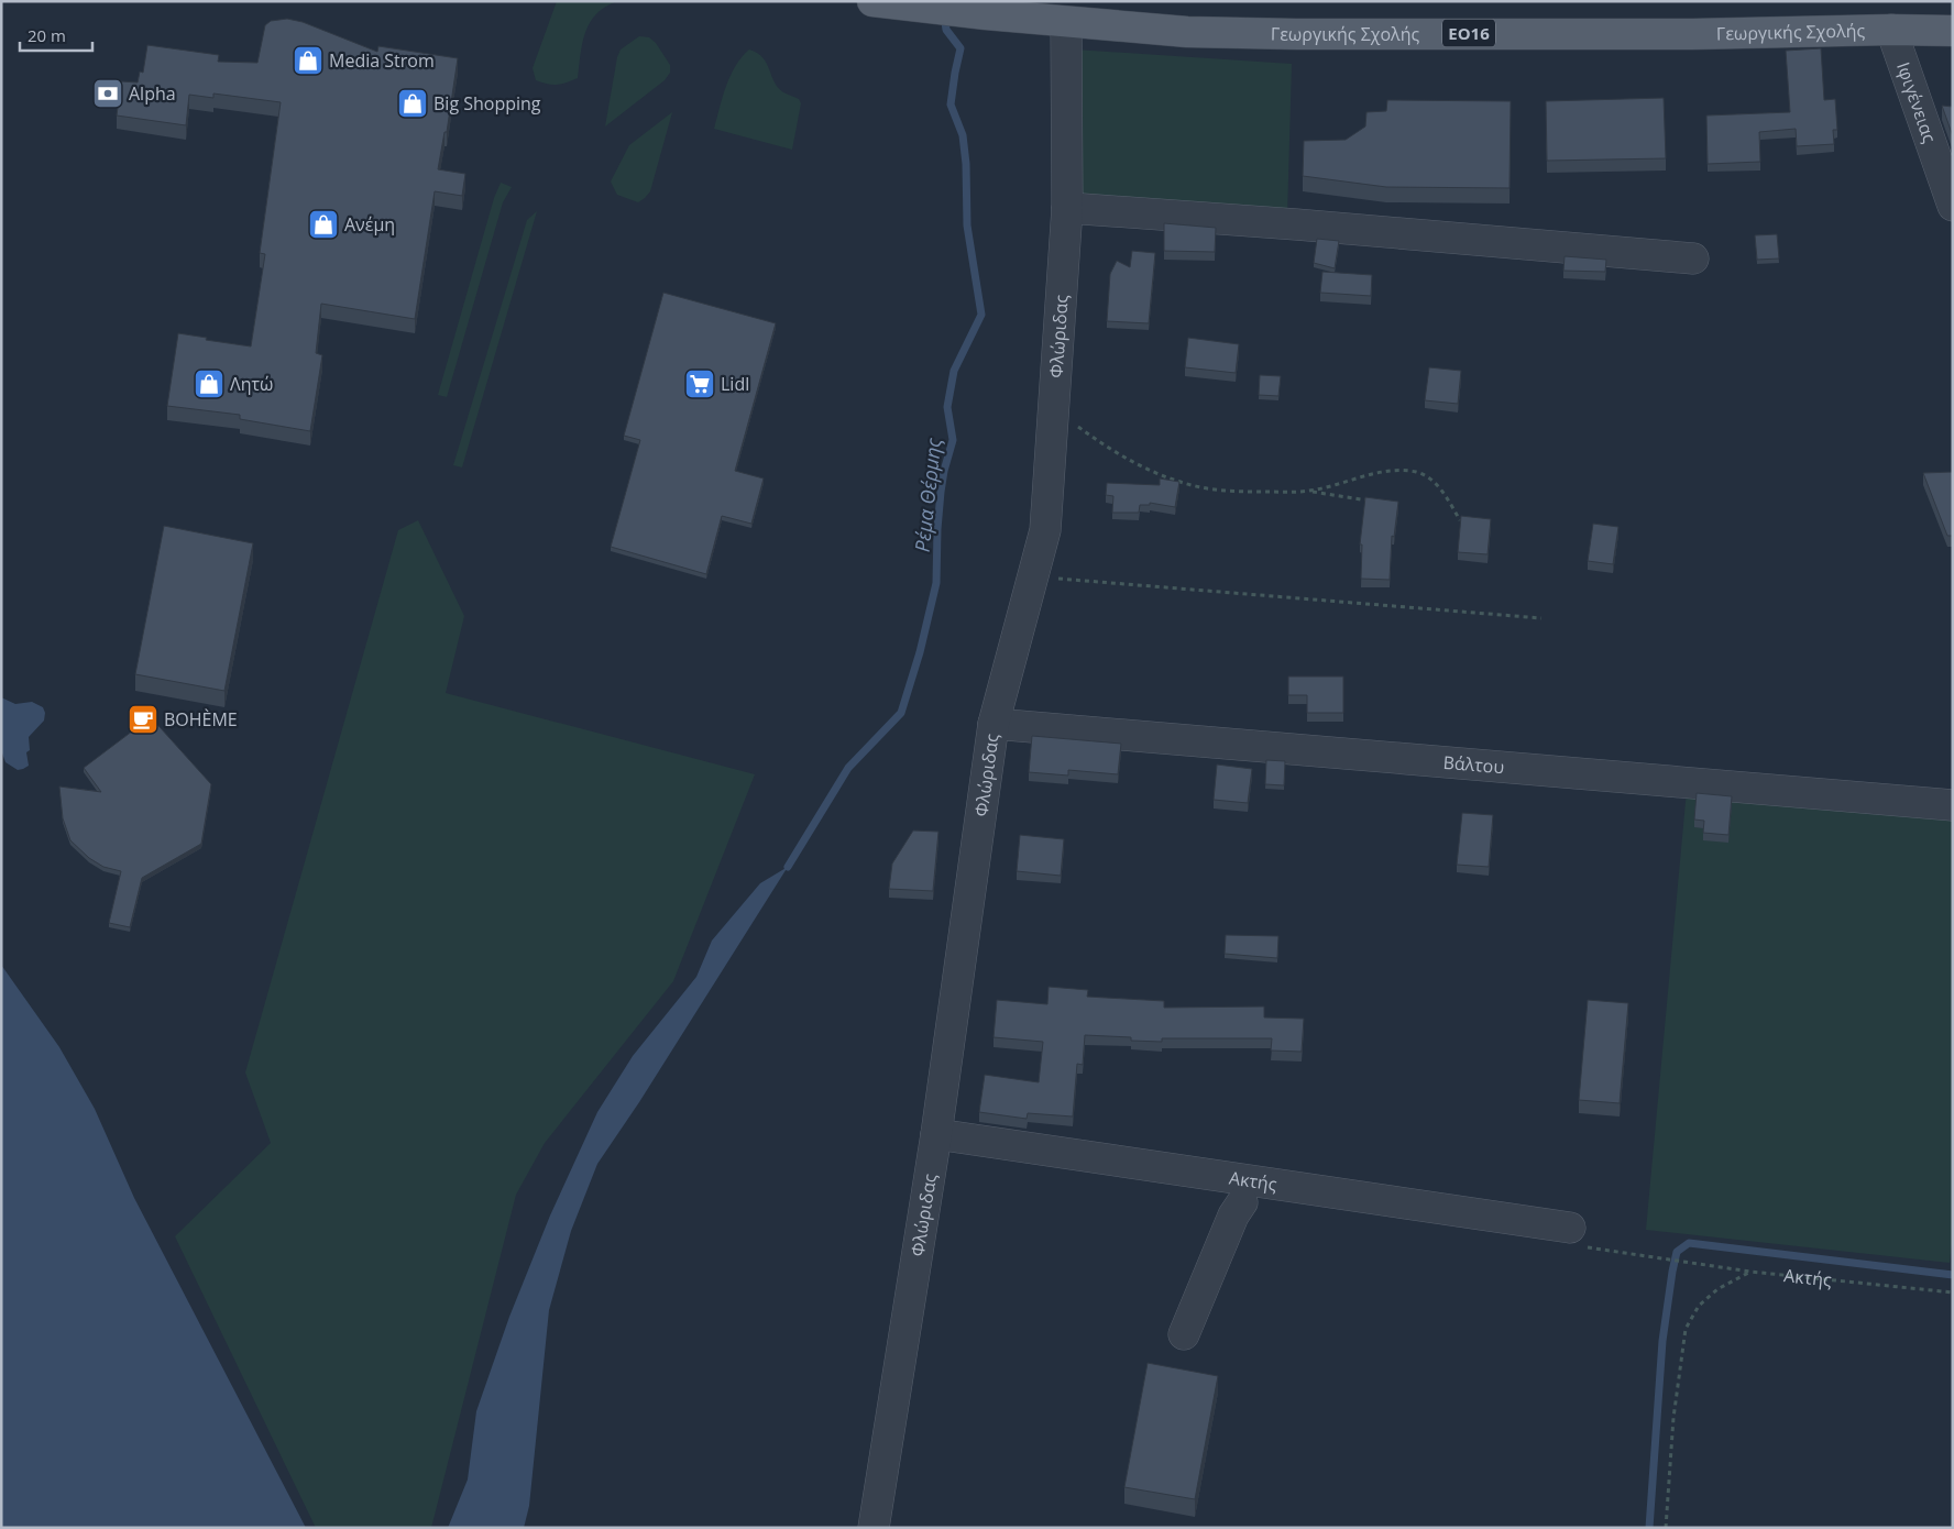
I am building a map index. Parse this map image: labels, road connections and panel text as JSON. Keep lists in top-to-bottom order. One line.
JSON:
{"streets":{"main road":["Γεωργικής Σχολής","ΕΟ16"],"street":["Ιφιγένειας","Φλώριδας","Βάλτου","Ακτής"]},"crossings":[["Γεωργικής Σχολής","Ιφιγένειας"],["Γεωργικής Σχολής","Φλώριδας"],["Φλώριδας","Βάλτου"],["Φλώριδας","Ακτής"]],"water":["Ρέμα Θέρμης"],"places":{"shop":["Media Strom","Big Shopping","Ανέμη","Λητώ"],"bank":["Alpha"],"supermarket":["Lidl"],"cafe":["BOHÈME"]},"scale_bar":"20 m"}
